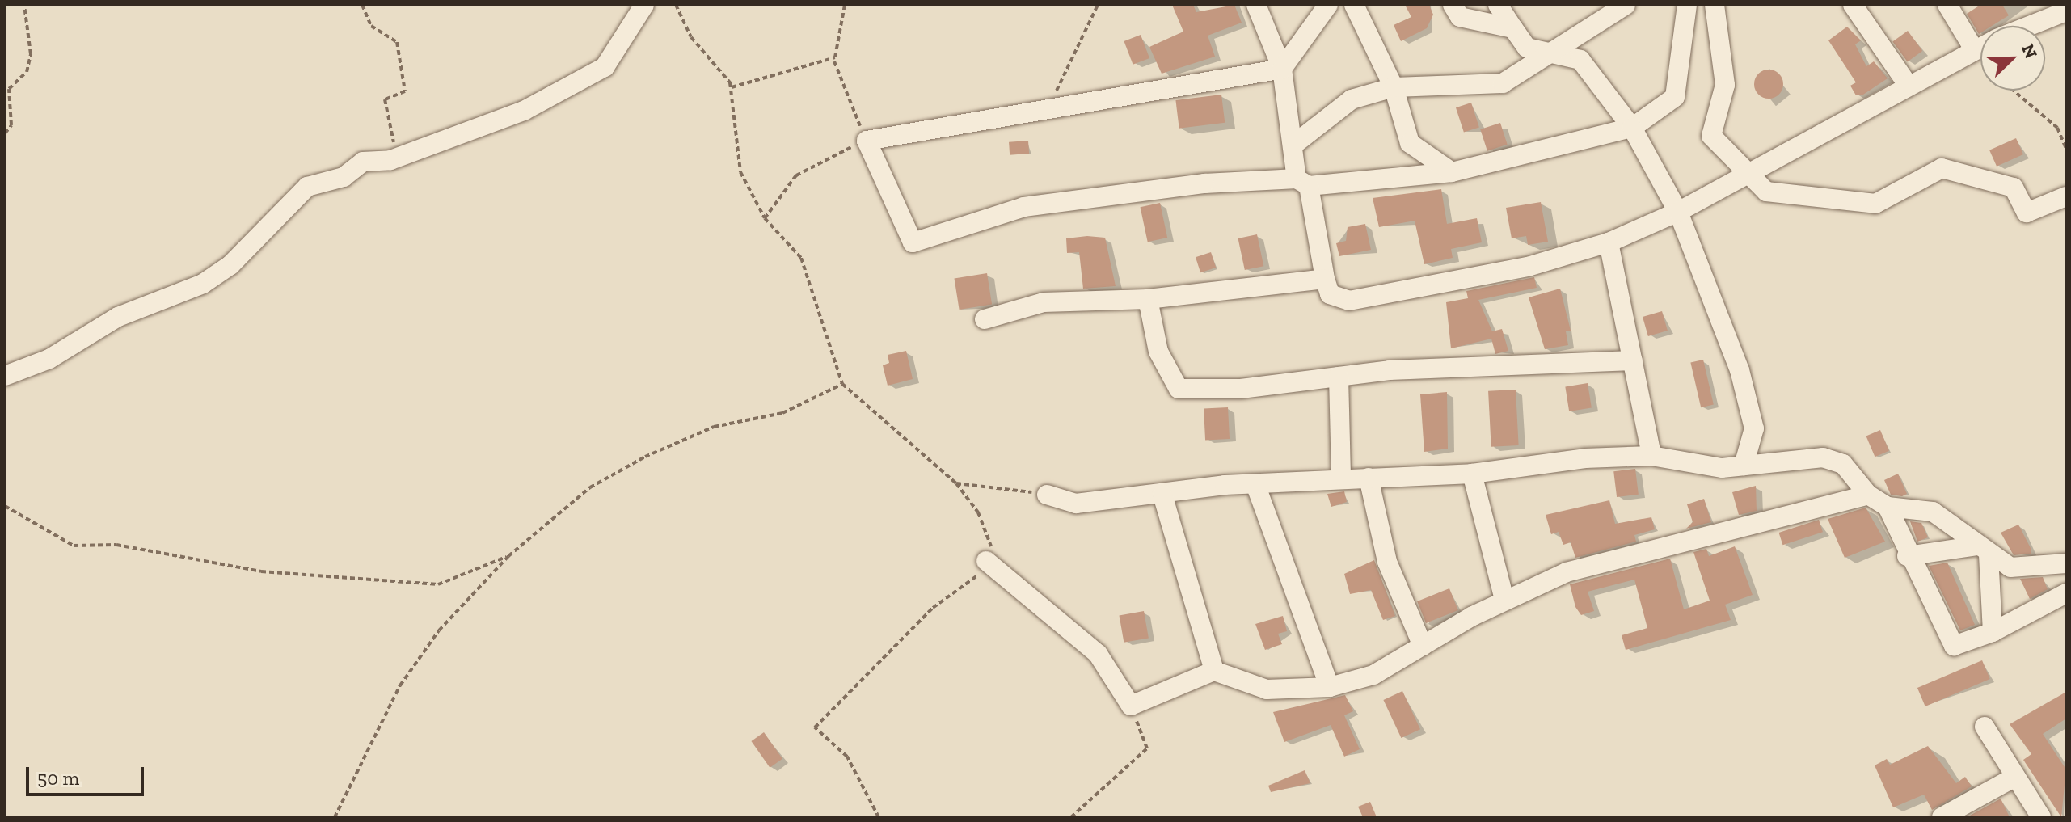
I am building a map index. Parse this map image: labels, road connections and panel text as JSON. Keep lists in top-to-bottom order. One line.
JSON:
{"scale_bar":"50 m","north":"top right"}
